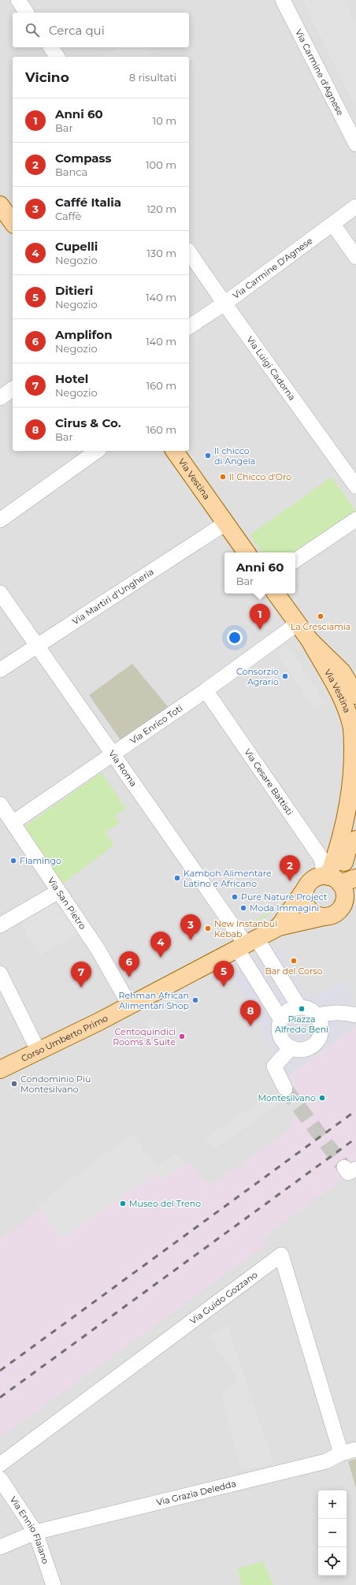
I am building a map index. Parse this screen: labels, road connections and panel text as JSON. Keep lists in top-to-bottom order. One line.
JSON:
{"streets":{"main road":["Via Vestina","Corso Umberto Primo"],"street":["Via Carmine d'Agnese","Via Carmine D'Agnese","Via Luigi Cadorna","Via Martiri d'Ungheria","Via Enrico Toti","Via Roma","Via Cesare Battisti","Via San Pietro","Via Guido Gozzano","Via Grazia Deledda","Via Ennio Flaiano"]},"crossings":[["Via Carmine D'Agnese","Via Luigi Cadorna"],["Via Vestina","Via Martiri d'Ungheria"],["Via Vestina","Via Enrico Toti"],["Via Vestina","Via Cesare Battisti"],["Via Vestina","Corso Umberto Primo"],["Via Martiri d'Ungheria","Via Roma"],["Via Enrico Toti","Via Roma"],["Via Enrico Toti","Via Cesare Battisti"],["Via Enrico Toti","Via San Pietro"],["Via Roma","Corso Umberto Primo"],["Via Cesare Battisti","Corso Umberto Primo"],["Via San Pietro","Corso Umberto Primo"],["Via Guido Gozzano","Via Grazia Deledda"],["Via Grazia Deledda","Via Ennio Flaiano"]],"places":["Il chicco di Angela","Il Chicco d'Oro","La Cresciamia","Consorzio Agrario","Flamingo","Kamboh Alimentare Latino e Africano","Pure Nature Project","Moda Immagini","New Instanbul Kebab","Bar del Corso","Rehman African Alimentari Shop","Piazza Alfredo Beni","Centoquindici Rooms & Suite","Condominio Più Montesilvano","Montesilvano","Museo del Treno"],"page":{"search":"Cerca qui","heading":["Vicino","8 risultati"],"list":[{"mark":"1","name":"Anni 60","note":"Bar","value":"10 m"},{"mark":"2","name":"Compass","note":"Banca","value":"100 m"},{"mark":"3","name":"Caffé Italia","note":"Caffè","value":"120 m"},{"mark":"4","name":"Cupelli","note":"Negozio","value":"130 m"},{"mark":"5","name":"Ditieri","note":"Negozio","value":"140 m"},{"mark":"6","name":"Amplifon","note":"Negozio","value":"140 m"},{"mark":"7","name":"Hotel","note":"Negozio","value":"160 m"},{"mark":"8","name":"Cirus & Co.","note":"Bar","value":"160 m"}],"popup":["Anni 60","Bar"],"pins":["1","2","3","4","6","5","7","8"],"map_buttons":["+","−"]}}
